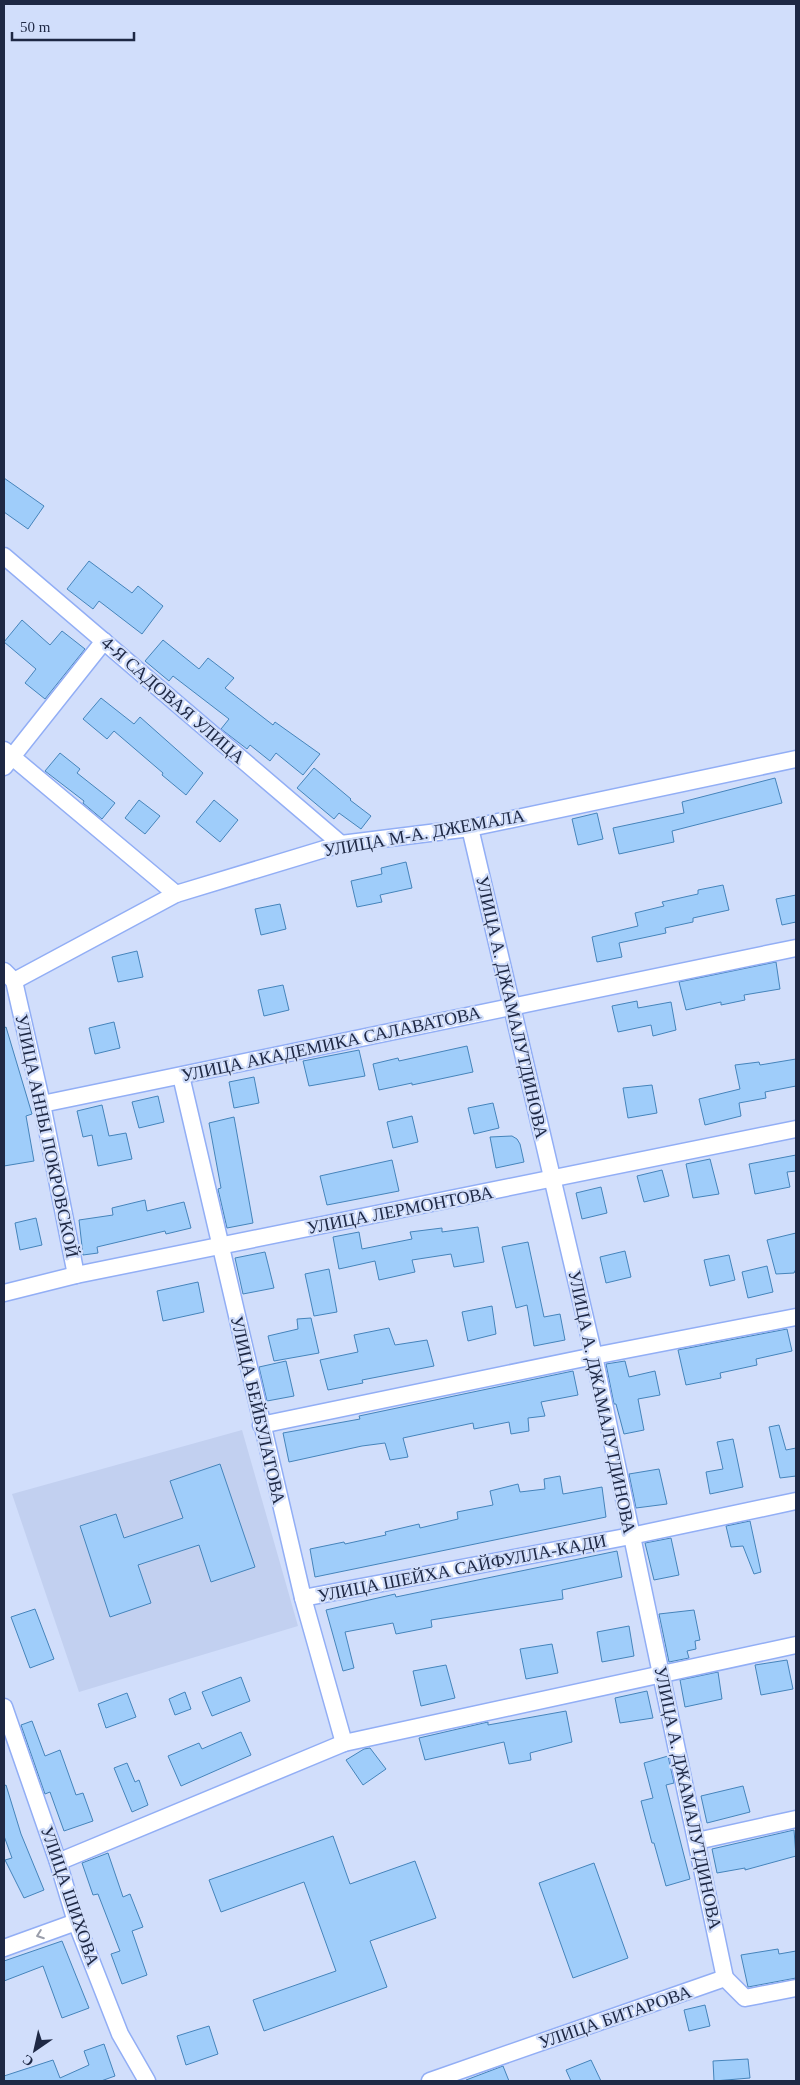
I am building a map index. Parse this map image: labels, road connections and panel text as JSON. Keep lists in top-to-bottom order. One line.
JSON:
{"streets":{"street":["4-Я САДОВАЯ УЛИЦА","УЛИЦА М-А. ДЖЕМАЛА","УЛИЦА А. ДЖАМАЛУТДИНОВА","УЛИЦА АКАДЕМИКА САЛАВАТОВА","УЛИЦА АННЫ ПОКРОВСКОЙ","УЛИЦА ЛЕРМОНТОВА","УЛИЦА БЕЙБУЛАТОВА","УЛИЦА ШЕЙХА САЙФУЛЛА-КАДИ","УЛИЦА ШИХОВА","УЛИЦА БИТАРОВА"]},"crossings":[["4-Я САДОВАЯ УЛИЦА","УЛИЦА М-А. ДЖЕМАЛА"],["УЛИЦА М-А. ДЖЕМАЛА","УЛИЦА А. ДЖАМАЛУТДИНОВА"],["УЛИЦА М-А. ДЖЕМАЛА","УЛИЦА АННЫ ПОКРОВСКОЙ"],["УЛИЦА А. ДЖАМАЛУТДИНОВА","УЛИЦА АКАДЕМИКА САЛАВАТОВА"],["УЛИЦА А. ДЖАМАЛУТДИНОВА","УЛИЦА ЛЕРМОНТОВА"],["УЛИЦА А. ДЖАМАЛУТДИНОВА","УЛИЦА ШЕЙХА САЙФУЛЛА-КАДИ"],["УЛИЦА А. ДЖАМАЛУТДИНОВА","УЛИЦА БИТАРОВА"],["УЛИЦА АКАДЕМИКА САЛАВАТОВА","УЛИЦА АННЫ ПОКРОВСКОЙ"],["УЛИЦА АКАДЕМИКА САЛАВАТОВА","УЛИЦА БЕЙБУЛАТОВА"],["УЛИЦА АННЫ ПОКРОВСКОЙ","УЛИЦА ЛЕРМОНТОВА"],["УЛИЦА ЛЕРМОНТОВА","УЛИЦА БЕЙБУЛАТОВА"],["УЛИЦА БЕЙБУЛАТОВА","УЛИЦА ШЕЙХА САЙФУЛЛА-КАДИ"]],"scale_bar":"50 m","north":"bottom left"}
